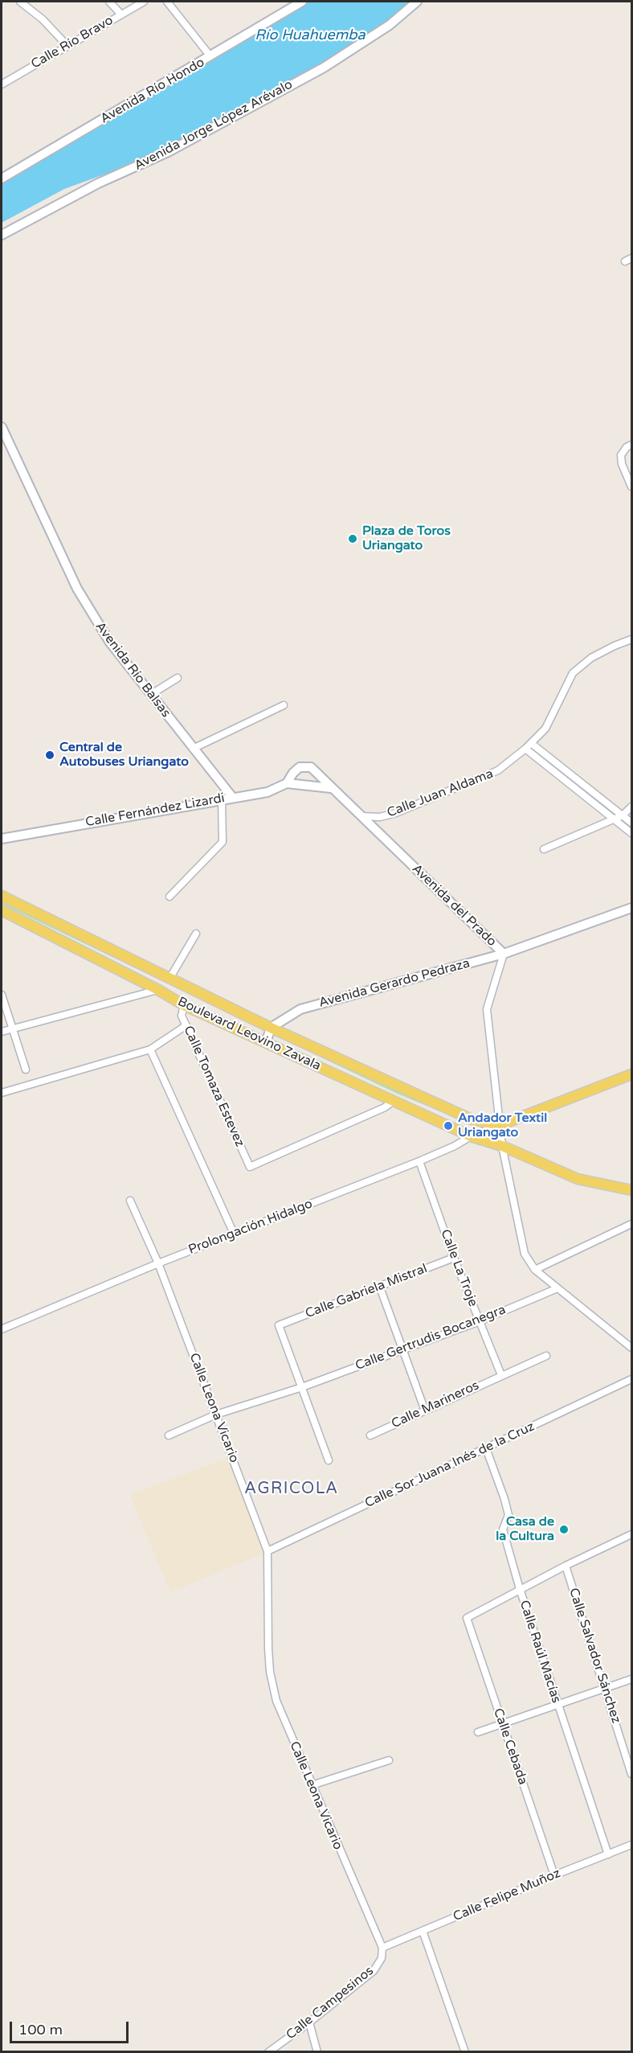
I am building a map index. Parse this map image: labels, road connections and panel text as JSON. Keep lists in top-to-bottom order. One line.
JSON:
{"streets":{"main road":["Boulevard Leovino Zavala"],"street":["Calle Río Bravo","Avenida Río Hondo","Avenida Jorge López Arévalo","Avenida Río Balsas","Calle Juan Aldama","Calle Fernández Lizardi","Avenida del Prado","Avenida Gerardo Pedraza","Calle Tomaza Estevez","Prolongación Hidalgo","Calle La Troje","Calle Gabriela Mistral","Calle Gertrudis Bocanegra","Calle Marineros","Calle Leona Vicario","Calle Sor Juana Inés de la Cruz","Calle Raúl Macías","Calle Salvador Sánchez","Calle Cebada","Calle Felipe Muñoz","Calle Campesinos"]},"crossings":[["Avenida Río Balsas","Calle Fernández Lizardi"],["Calle Juan Aldama","Avenida del Prado"],["Calle Fernández Lizardi","Avenida del Prado"],["Avenida del Prado","Avenida Gerardo Pedraza"],["Avenida del Prado","Boulevard Leovino Zavala"],["Avenida del Prado","Prolongación Hidalgo"],["Avenida del Prado","Calle Gertrudis Bocanegra"],["Avenida Gerardo Pedraza","Boulevard Leovino Zavala"],["Boulevard Leovino Zavala","Calle Tomaza Estevez"],["Boulevard Leovino Zavala","Prolongación Hidalgo"],["Prolongación Hidalgo","Calle La Troje"],["Prolongación Hidalgo","Calle Leona Vicario"],["Calle La Troje","Calle Gabriela Mistral"],["Calle La Troje","Calle Gertrudis Bocanegra"],["Calle La Troje","Calle Marineros"],["Calle Gabriela Mistral","Calle Gertrudis Bocanegra"],["Calle Gertrudis Bocanegra","Calle Leona Vicario"],["Calle Leona Vicario","Calle Sor Juana Inés de la Cruz"],["Calle Leona Vicario","Calle Felipe Muñoz"],["Calle Leona Vicario","Calle Campesinos"],["Calle Sor Juana Inés de la Cruz","Calle Raúl Macías"],["Calle Raúl Macías","Calle Cebada"],["Calle Raúl Macías","Calle Felipe Muñoz"],["Calle Cebada","Calle Felipe Muñoz"],["Calle Felipe Muñoz","Calle Campesinos"]],"districts":["AGRICOLA"],"water":["Río Huahuemba"],"places":["Plaza de Toros Uriangato","Central de Autobuses Uriangato","Andador Textil Uriangato","Casa de la Cultura"],"scale_bar":"100 m"}
